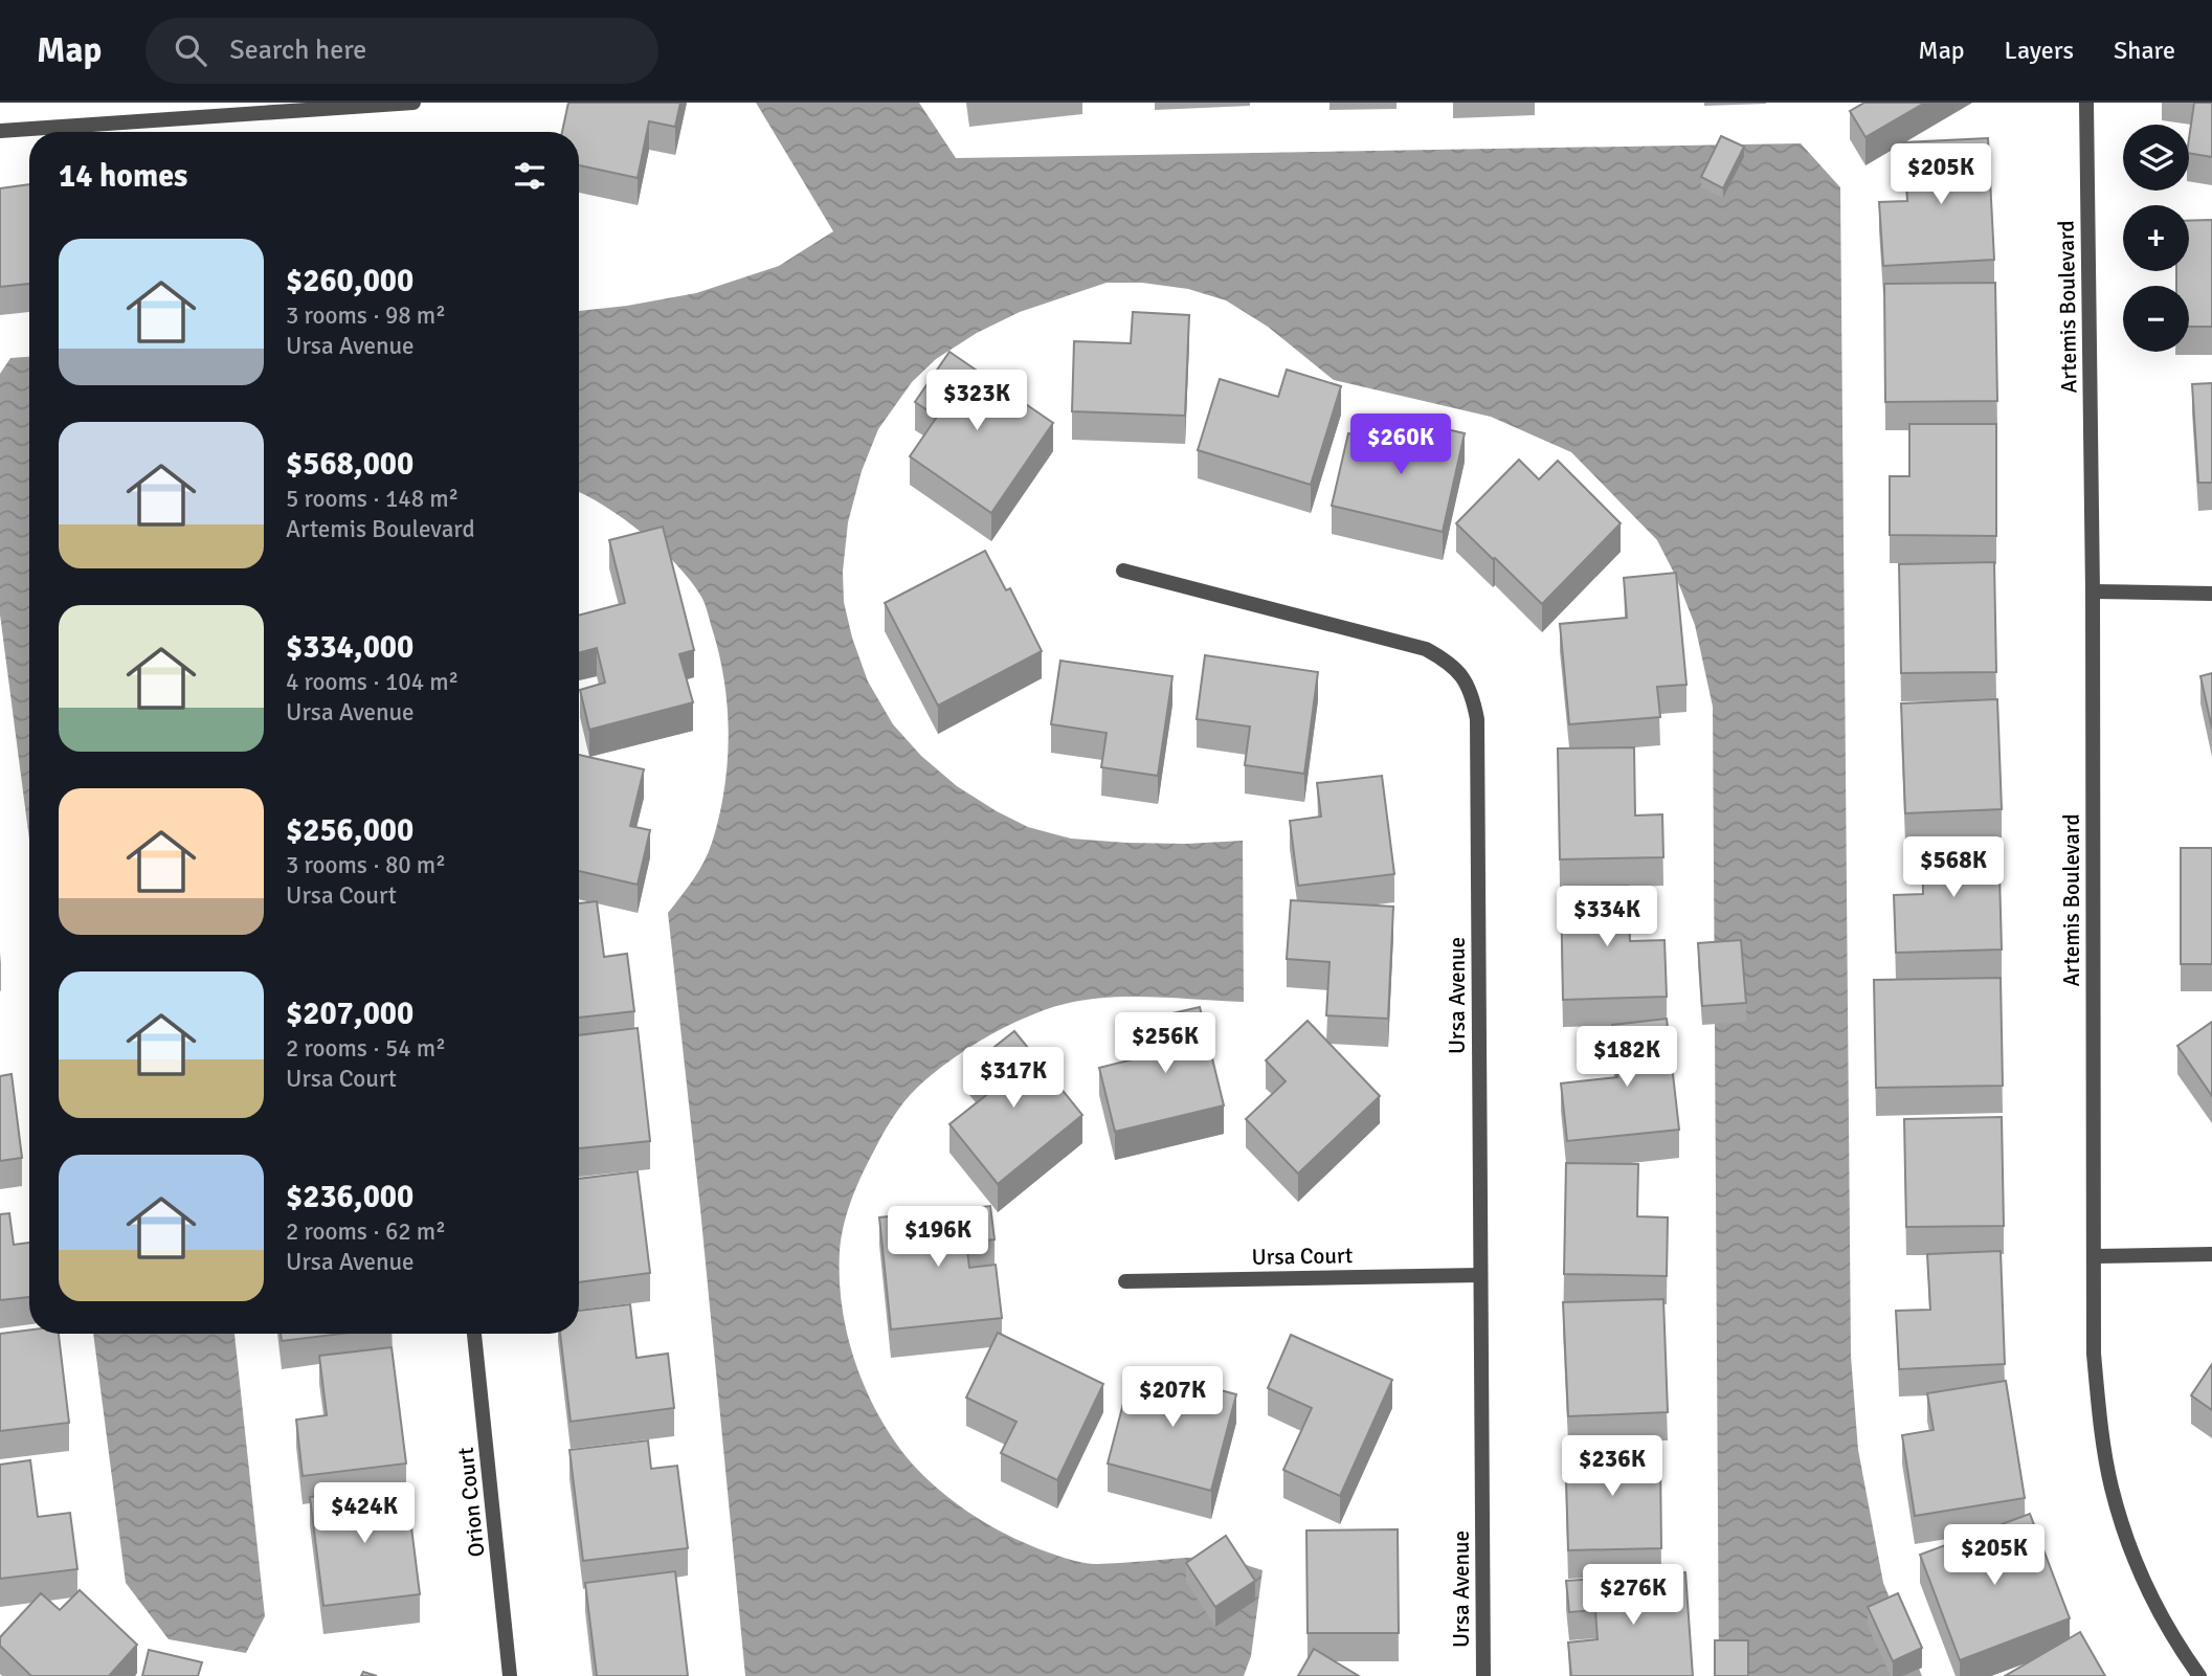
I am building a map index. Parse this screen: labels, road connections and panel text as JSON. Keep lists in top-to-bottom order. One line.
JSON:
{"streets":{"street":["Artemis Boulevard","Ursa Avenue","Ursa Court","Orion Court"]},"crossings":[["Ursa Avenue","Ursa Court"]],"page":{"header":"Map","search":"Search here","nav":["Map","Layers","Share"],"map_buttons":["+","−"],"heading":"14 homes","price":["$205K","$323K","$260K","$568K","$334K","$256K","$182K","$317K","$196K","$207K","$236K","$424K","$205K","$276K"],"list":[{"name":"$260,000","note":"3 rooms · 98 m² · Ursa Avenue"},{"name":"$568,000","note":"5 rooms · 148 m² · Artemis Boulevard"},{"name":"$334,000","note":"4 rooms · 104 m² · Ursa Avenue"},{"name":"$256,000","note":"3 rooms · 80 m² · Ursa Court"},{"name":"$207,000","note":"2 rooms · 54 m² · Ursa Court"},{"name":"$236,000","note":"2 rooms · 62 m² · Ursa Avenue"}]}}
